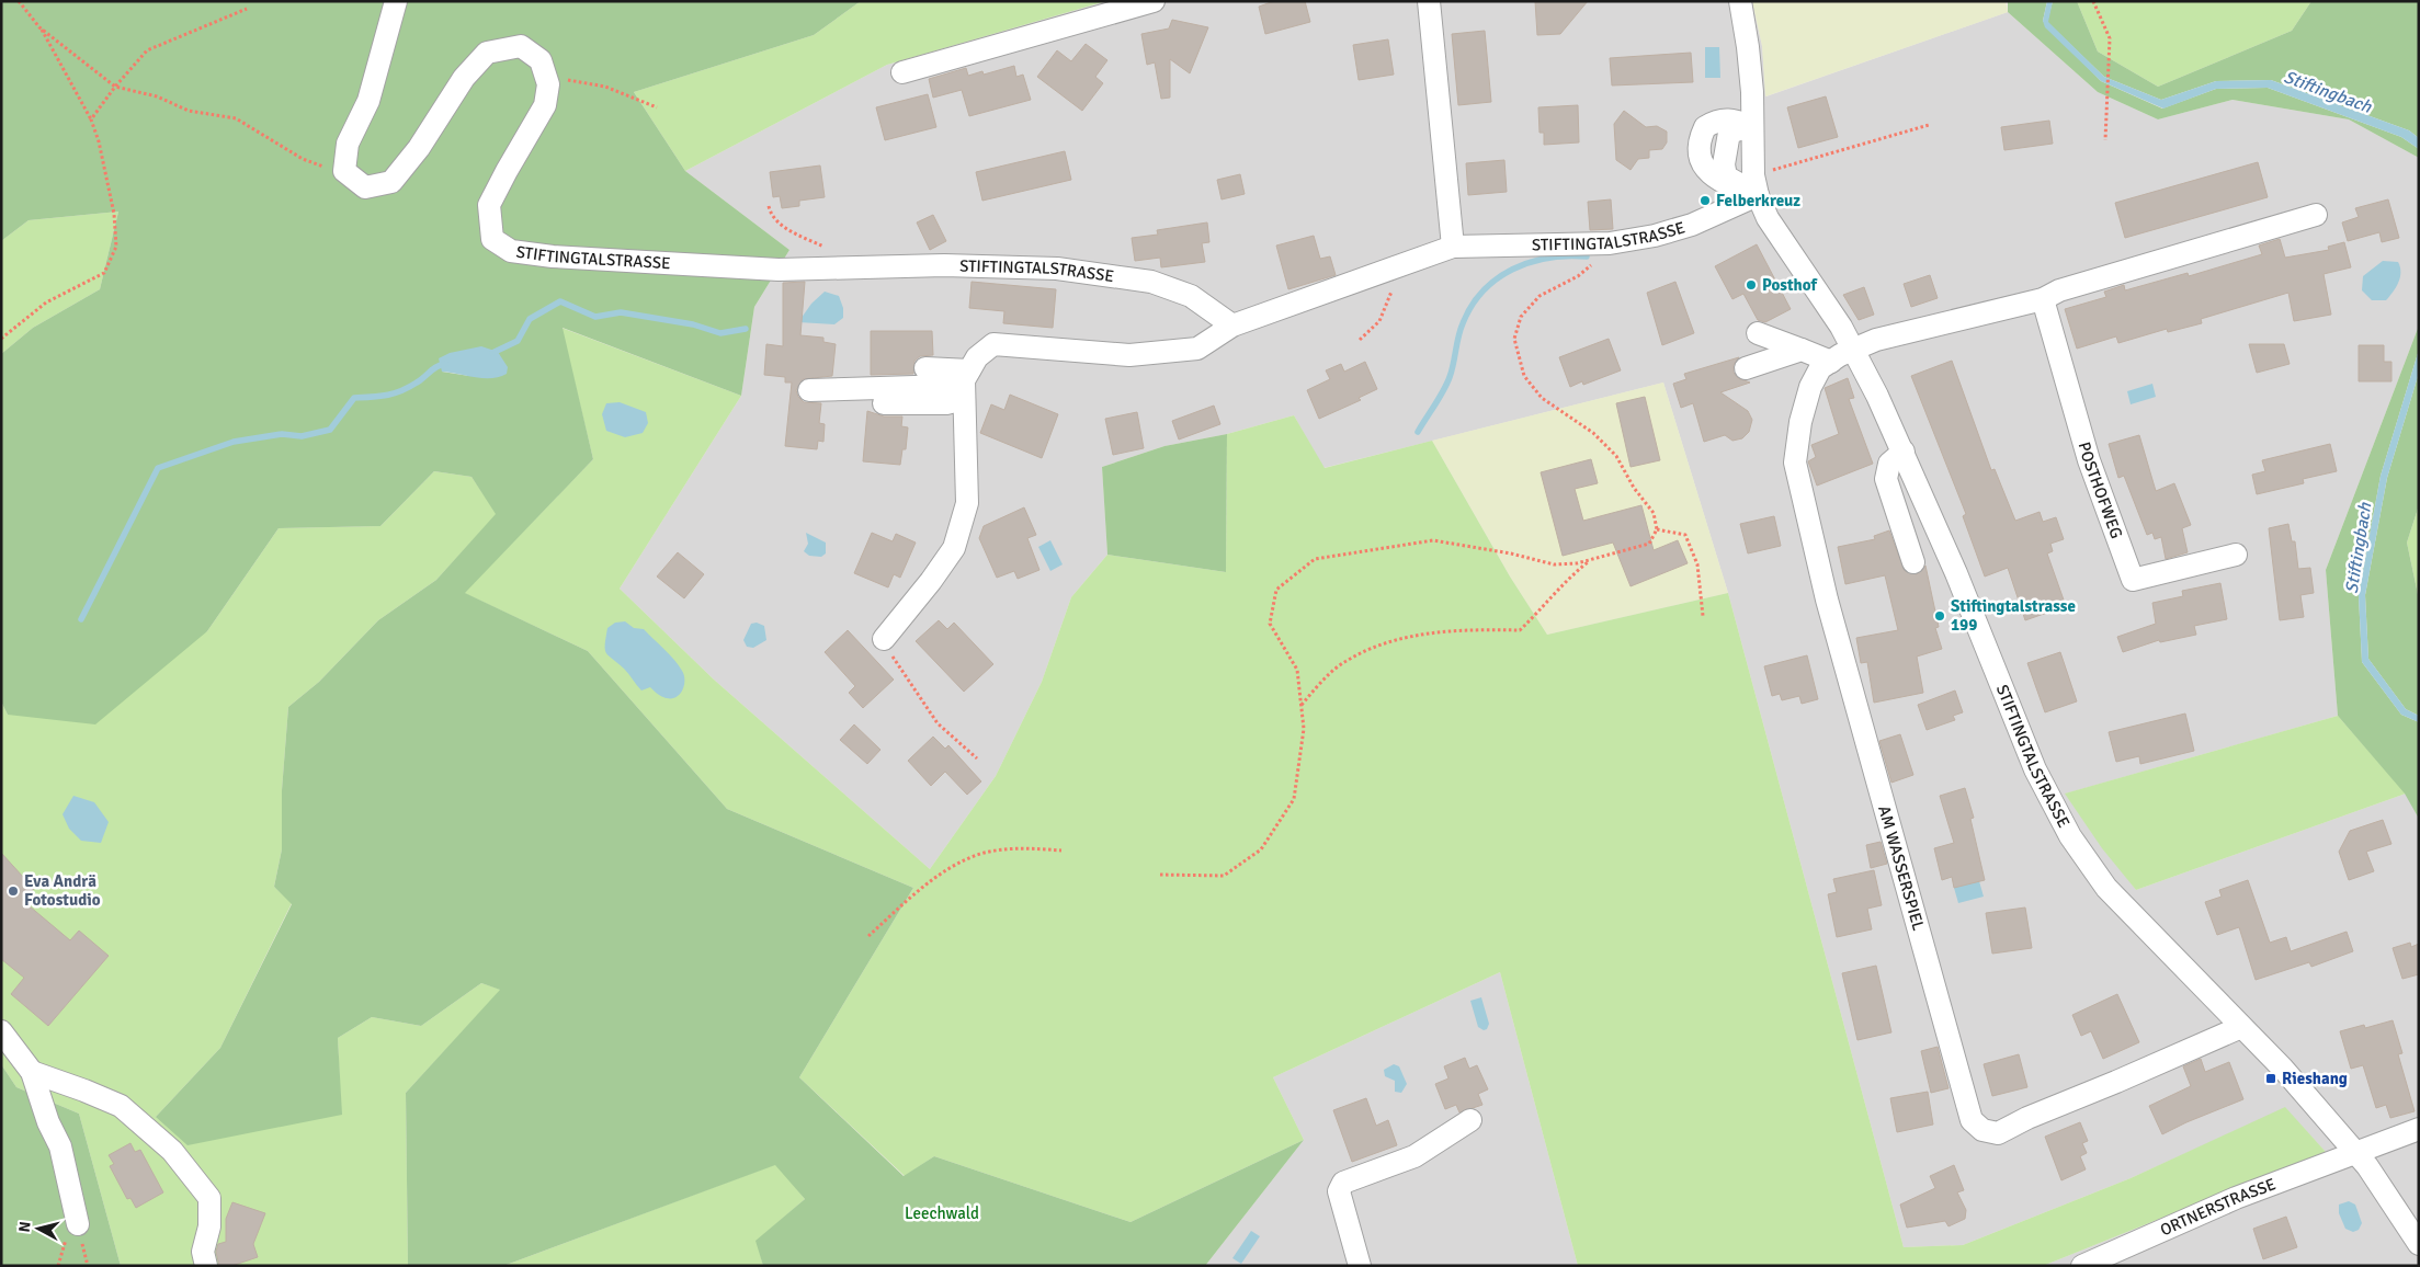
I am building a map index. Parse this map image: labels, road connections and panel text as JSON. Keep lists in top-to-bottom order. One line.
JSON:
{"streets":{"street":["STIFTINGTALSTRASSE","POSTHOFWEG","AM WASSERSPIEL","ORTNERSTRASSE"]},"crossings":[["STIFTINGTALSTRASSE","AM WASSERSPIEL"],["STIFTINGTALSTRASSE","ORTNERSTRASSE"]],"water":["Stiftingbach"],"parks":["Leechwald"],"places":{"other":["Felberkreuz","Posthof","Stiftingtalstrasse 199","Eva Andrä Fotostudio"],"transit":["Rieshang"]},"north":"left"}
